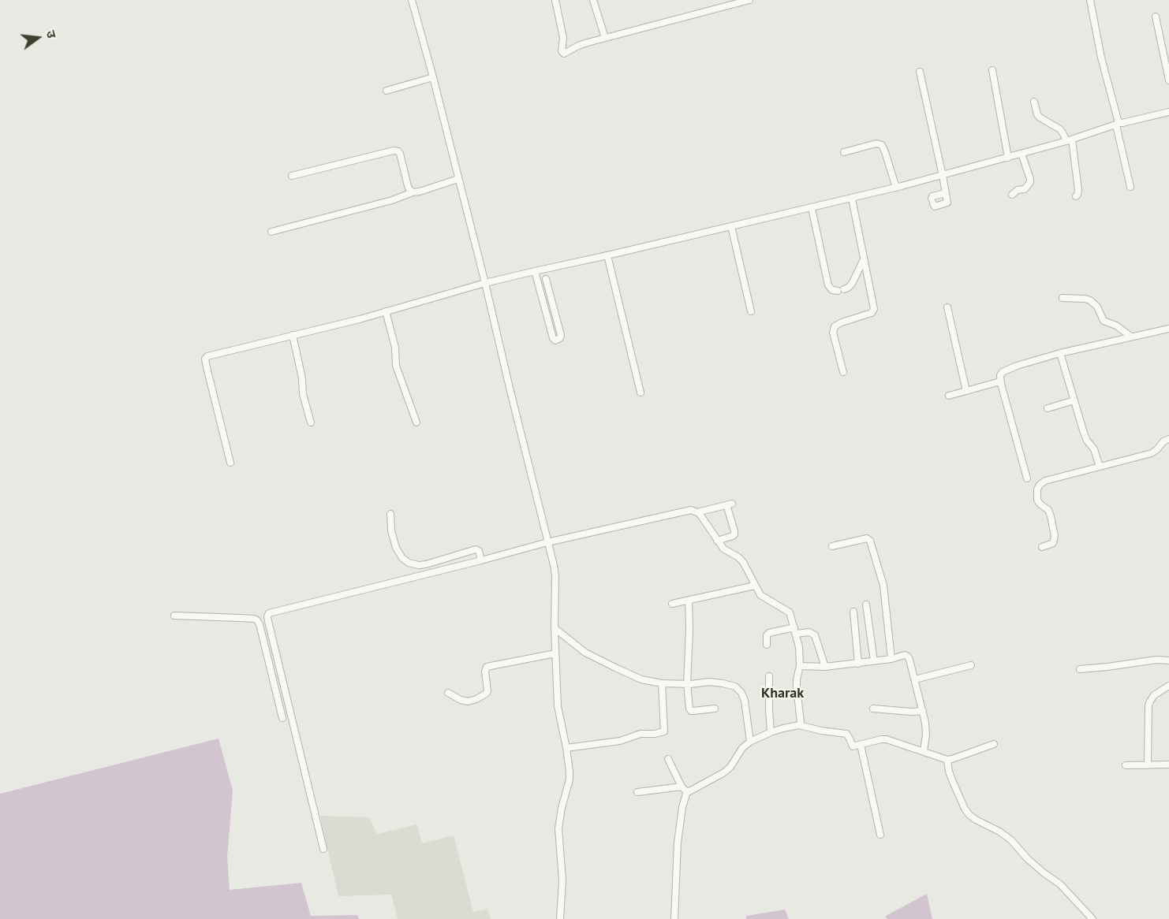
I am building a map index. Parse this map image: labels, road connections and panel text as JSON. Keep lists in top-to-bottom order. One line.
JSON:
{"districts":["Kharak"],"north":"right"}
